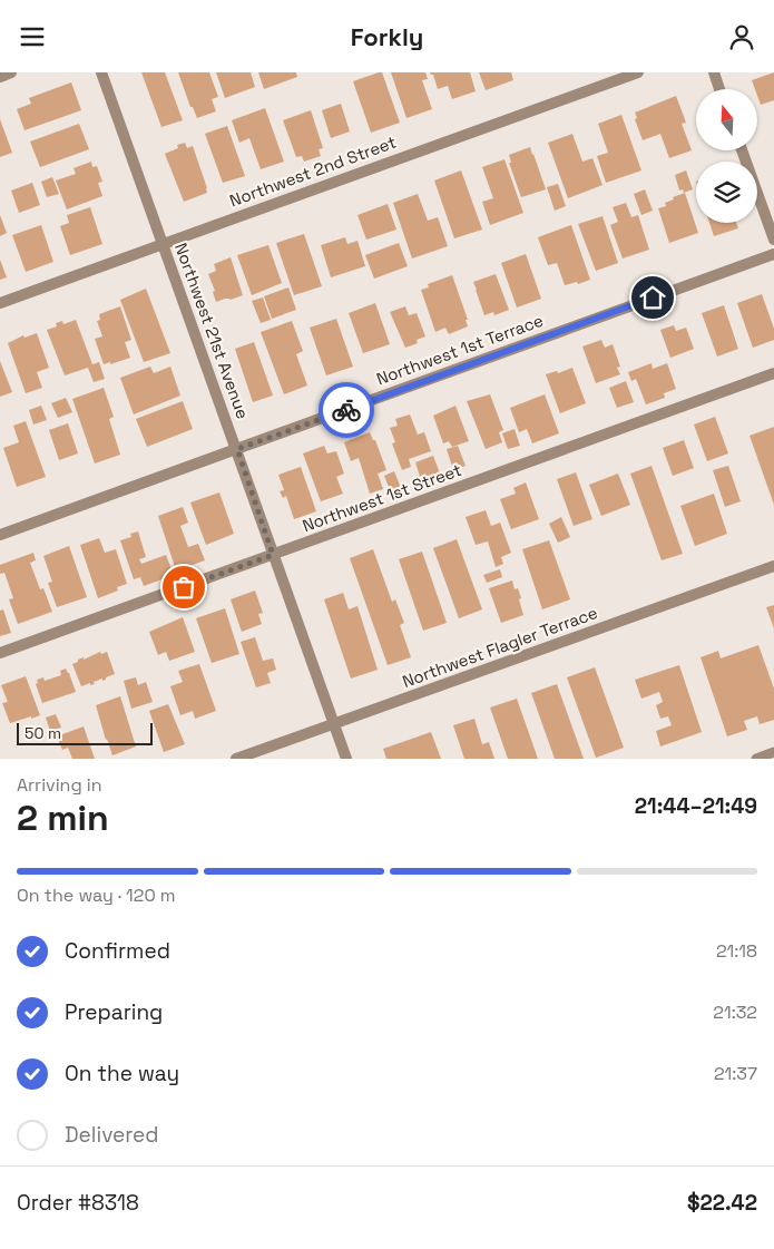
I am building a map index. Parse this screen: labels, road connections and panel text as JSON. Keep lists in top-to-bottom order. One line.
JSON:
{"streets":{"street":["Northwest 2nd Street","Northwest 21st Avenue","Northwest 1st Terrace","Northwest 1st Street","Northwest Flagler Terrace"]},"crossings":[["Northwest 2nd Street","Northwest 21st Avenue"],["Northwest 21st Avenue","Northwest 1st Terrace"],["Northwest 21st Avenue","Northwest 1st Street"],["Northwest 21st Avenue","Northwest Flagler Terrace"]],"scale_bar":"50 m","north":"top","page":{"header":"Forkly","scale":"50 m","heading":["2 min","Arriving in","21:44–21:49"],"panel":["Order #8318","$22.42"],"bar":"On the way · 120 m","list":[["Confirmed","21:18"],["Preparing","21:32"],["On the way","21:37"],"Delivered"]}}
